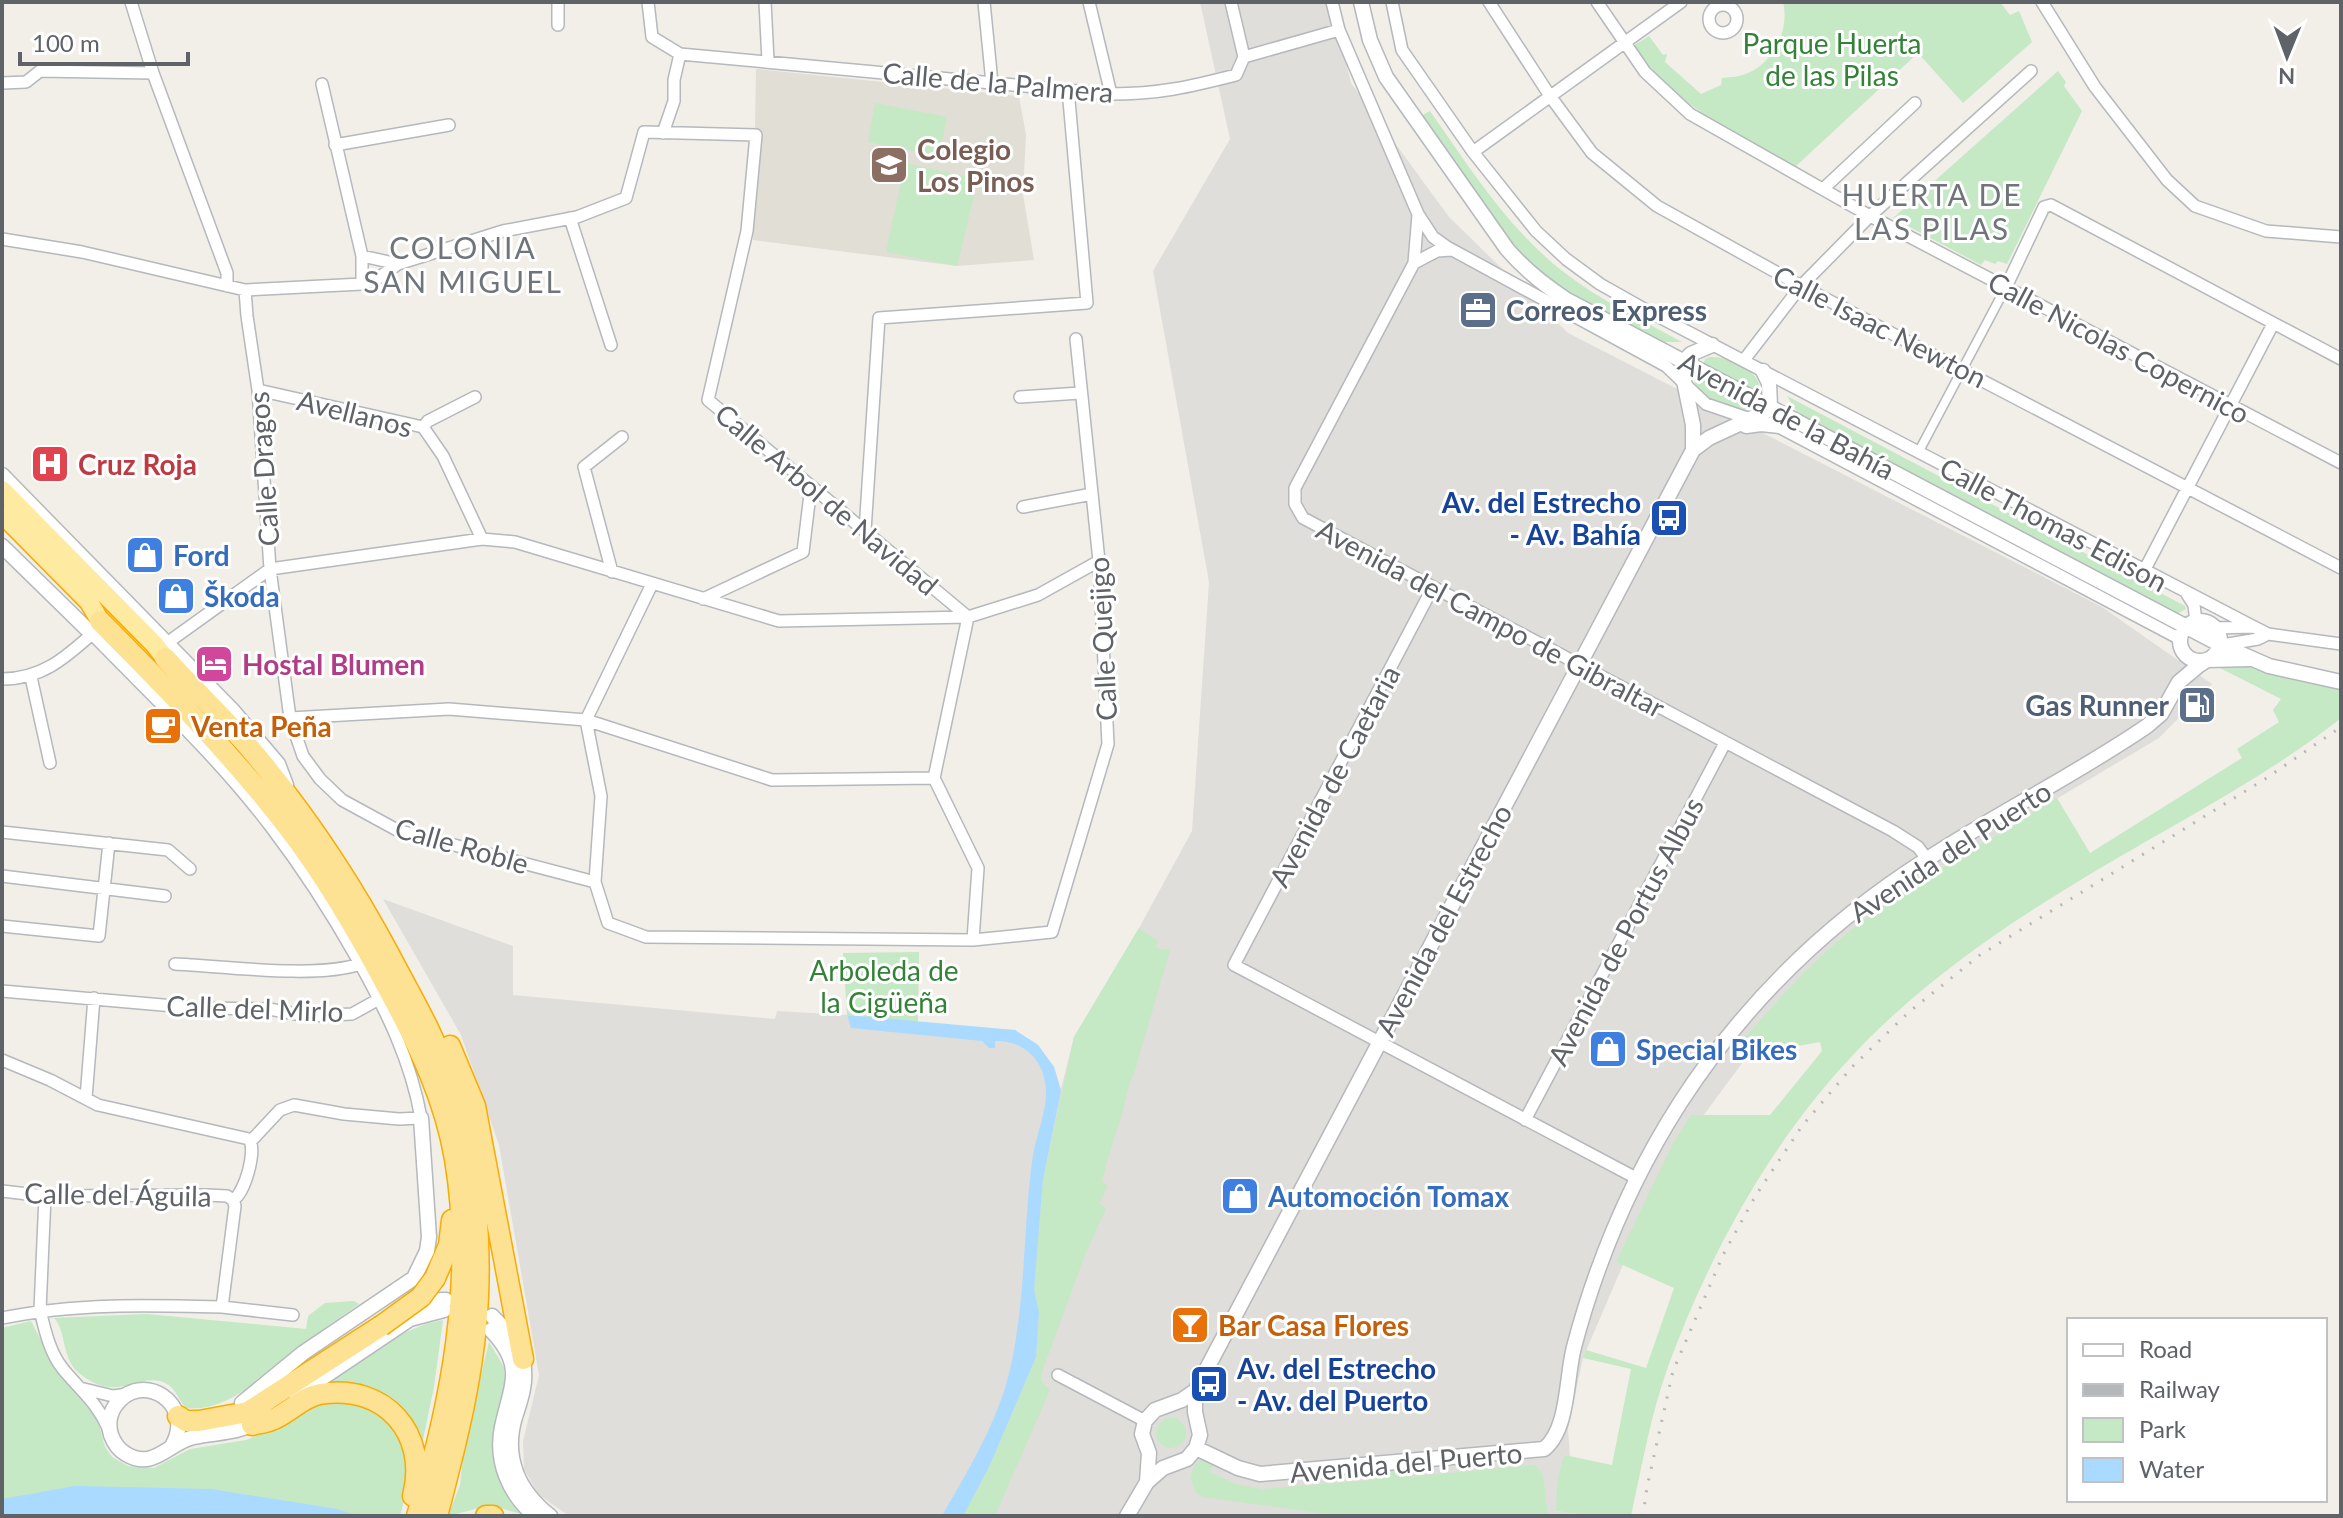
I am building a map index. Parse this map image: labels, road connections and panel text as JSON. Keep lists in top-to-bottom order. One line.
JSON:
{"streets":{"street":["Calle de la Palmera","Calle Isaac Newton","Calle Nicolas Copernico","Avellanos","Avenida de la Bahía","Calle Dragos","Calle Arbol de Navidad","Calle Thomas Edison","Avenida del Campo de Gibraltar","Calle Quejigo","Avenida de Caetaria","Calle Roble","Avenida del Puerto","Avenida del Estrecho","Avenida de Portus Albus","Calle del Mirlo","Calle del Águila"]},"crossings":[["Calle de la Palmera","Avenida de la Bahía"],["Avellanos","Calle Dragos"],["Avenida de la Bahía","Calle Thomas Edison"],["Avenida de la Bahía","Avenida del Campo de Gibraltar"],["Calle Dragos","Calle Roble"],["Avenida del Campo de Gibraltar","Avenida de Caetaria"],["Avenida del Campo de Gibraltar","Avenida del Puerto"],["Avenida del Campo de Gibraltar","Avenida del Estrecho"],["Avenida del Campo de Gibraltar","Avenida de Portus Albus"],["Avenida de Caetaria","Avenida del Estrecho"]],"districts":["HUERTA DE LAS PILAS","COLONIA SAN MIGUEL"],"parks":["Parque Huerta de las Pilas","Arboleda de la Cigüeña"],"places":{"school or university":["Colegio Los Pinos"],"office":["Correos Express"],"hospital":["Cruz Roja"],"bus stop":["Av. del Estrecho - Av. Bahía","Av. del Estrecho - Av. del Puerto"],"shop":["Ford","Škoda","Special Bikes","Automoción Tomax"],"hotel":["Hostal Blumen"],"fuel station":["Gas Runner"],"cafe":["Venta Peña"],"bar":["Bar Casa Flores"]},"legend":["Road","Railway","Park","Water"],"scale_bar":"100 m","north":"bottom"}
